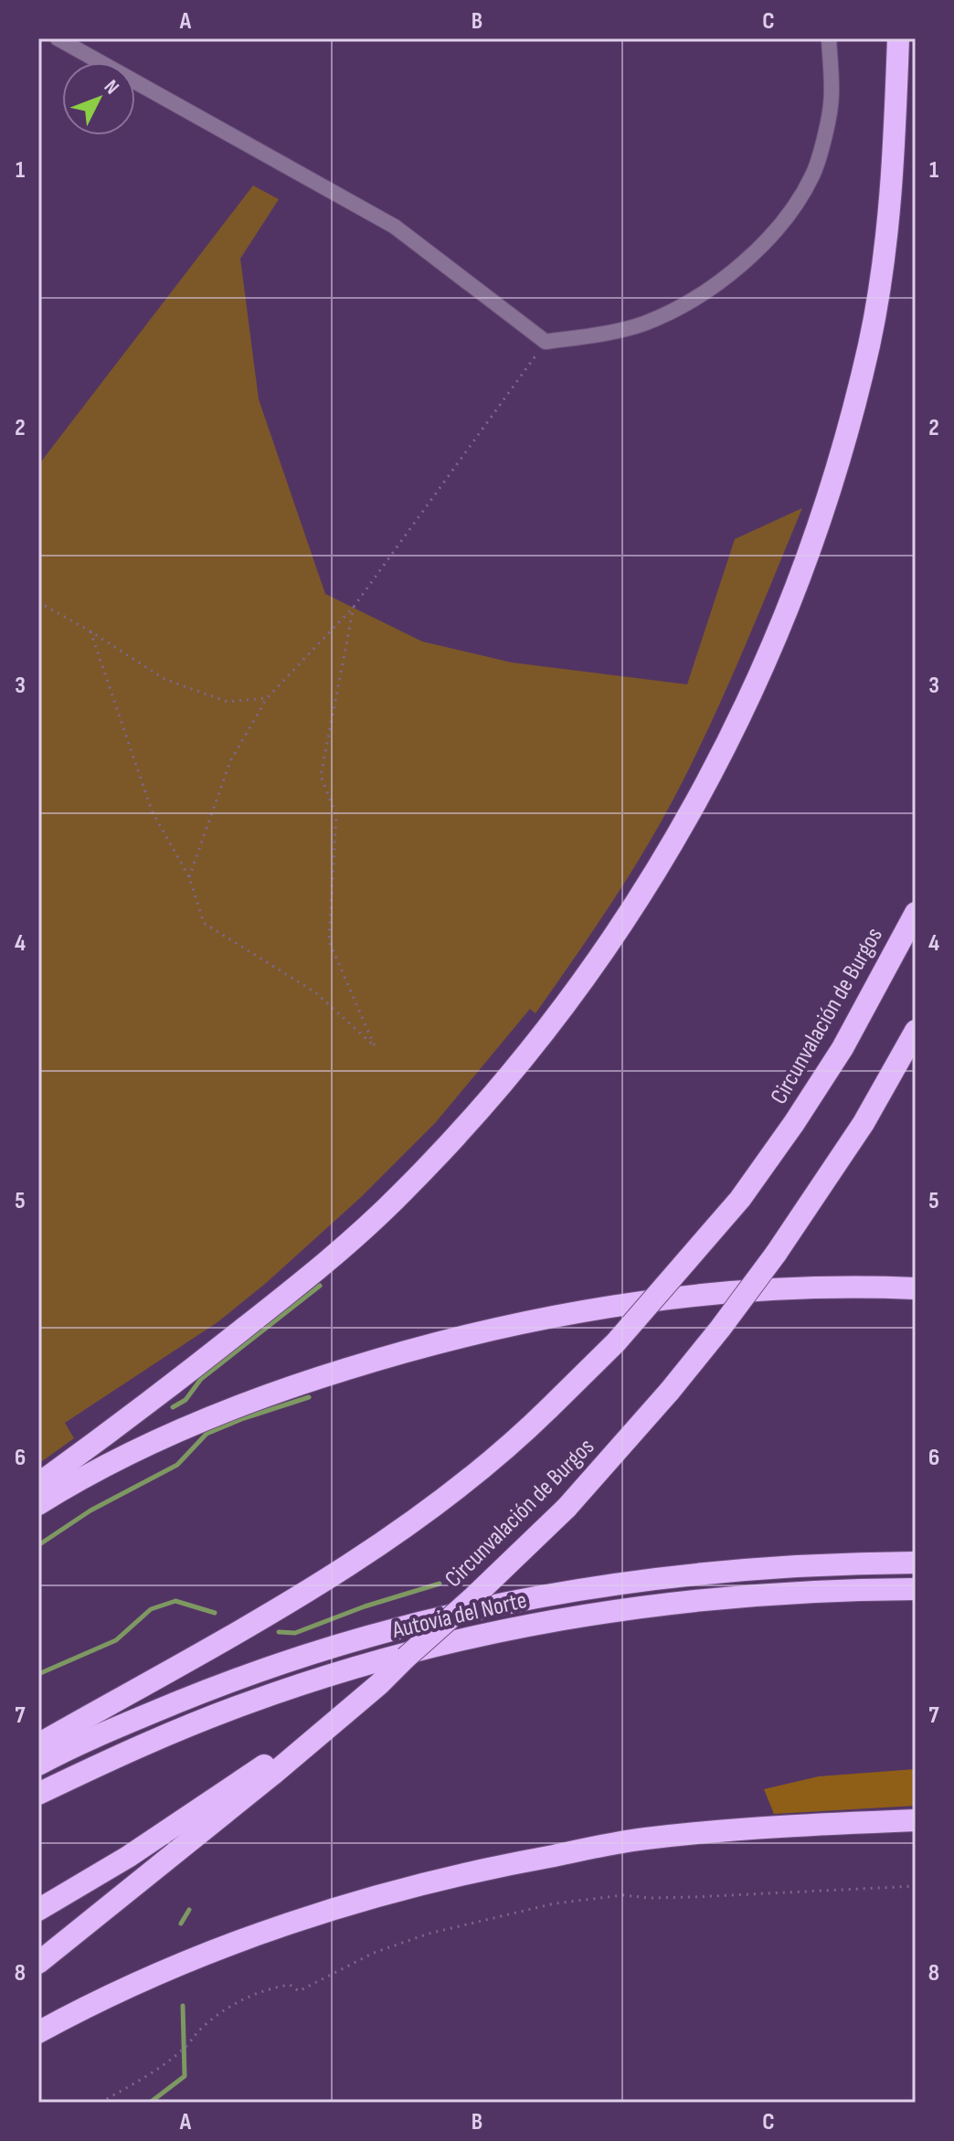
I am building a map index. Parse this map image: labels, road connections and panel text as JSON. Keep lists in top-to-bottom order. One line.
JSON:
{"streets":{"highway":["Circunvalación de Burgos","Autovía del Norte"]},"north":"top right","grid":{"columns":["A","B","C"],"rows":["1","2","3","4","5","6","7","8"]}}
